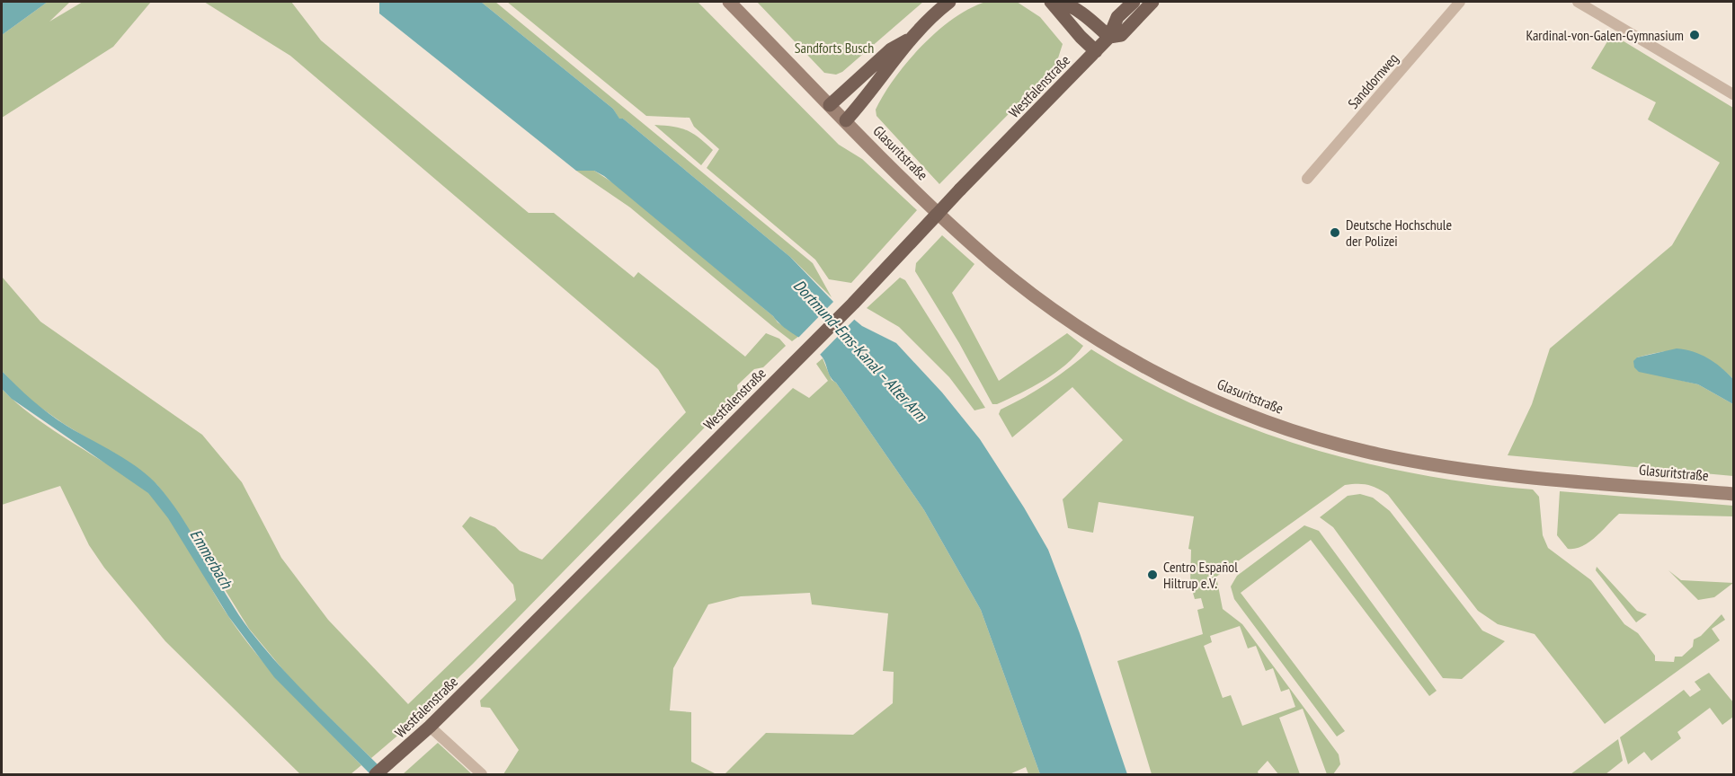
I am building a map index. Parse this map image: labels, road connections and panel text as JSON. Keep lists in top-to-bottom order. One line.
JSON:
{"streets":{"main road":["Westfalenstraße","Glasuritstraße"],"street":["Sanddornweg"]},"water":["Dortmund-Ems-Kanal – Alter Arm","Emmerbach"],"parks":["Sandforts Busch"],"places":["Kardinal-von-Galen-Gymnasium","Deutsche Hochschule der Polizei","Centro Español Hiltrup e.V."]}
